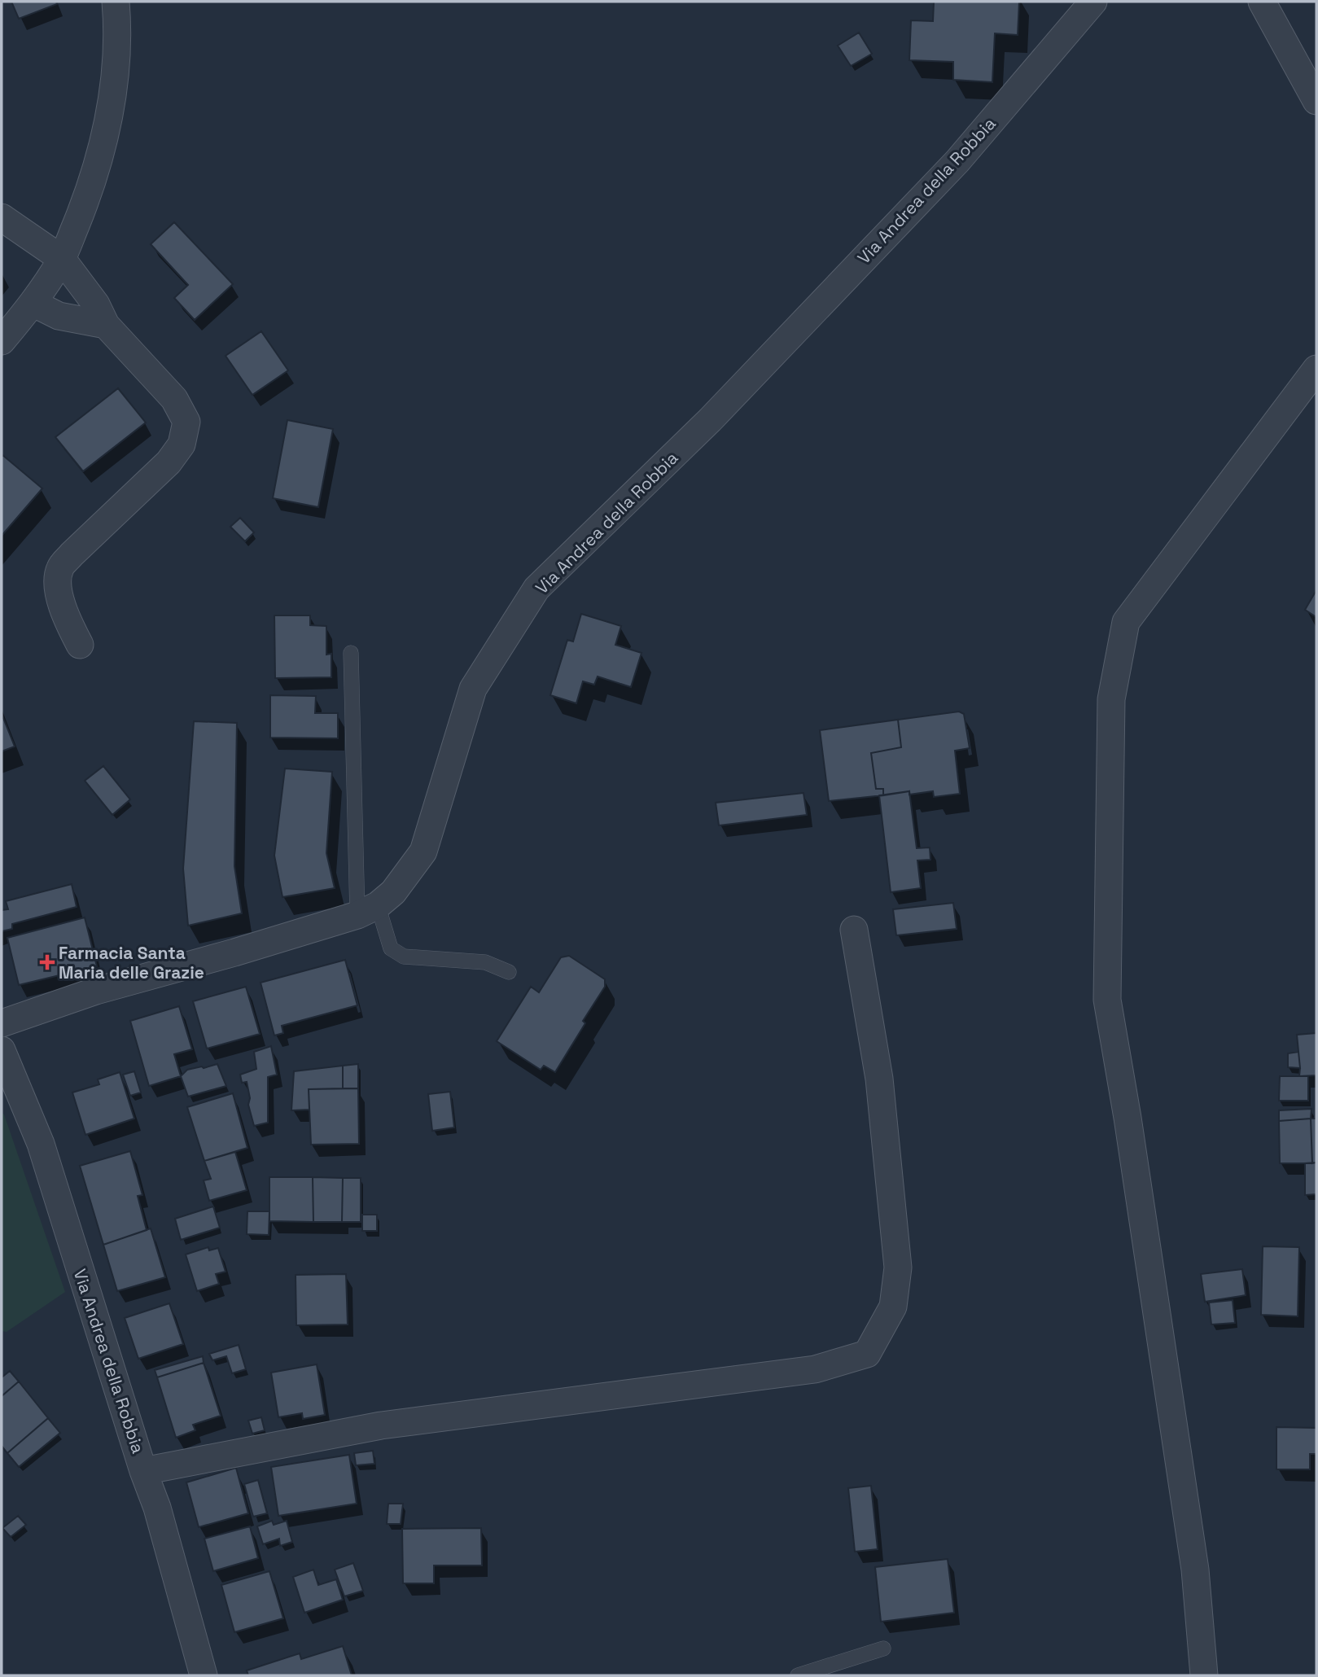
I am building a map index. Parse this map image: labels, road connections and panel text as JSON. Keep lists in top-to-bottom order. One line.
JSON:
{"streets":{"street":["Via Andrea della Robbia"]},"places":{"health":["Farmacia Santa Maria delle Grazie"]}}
